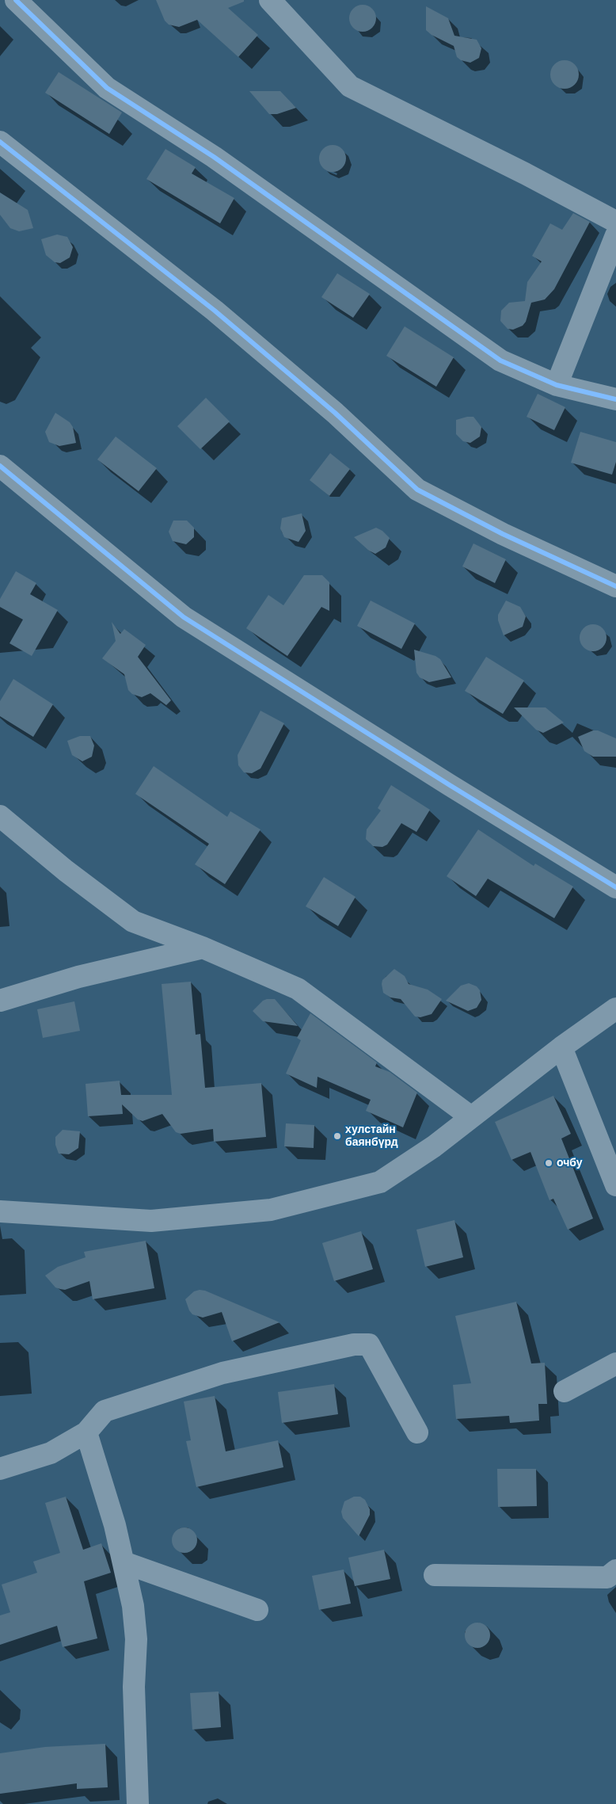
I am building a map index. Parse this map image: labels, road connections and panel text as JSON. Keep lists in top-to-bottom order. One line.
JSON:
{"places":["хулстайн баянбүрд","очбу"]}
